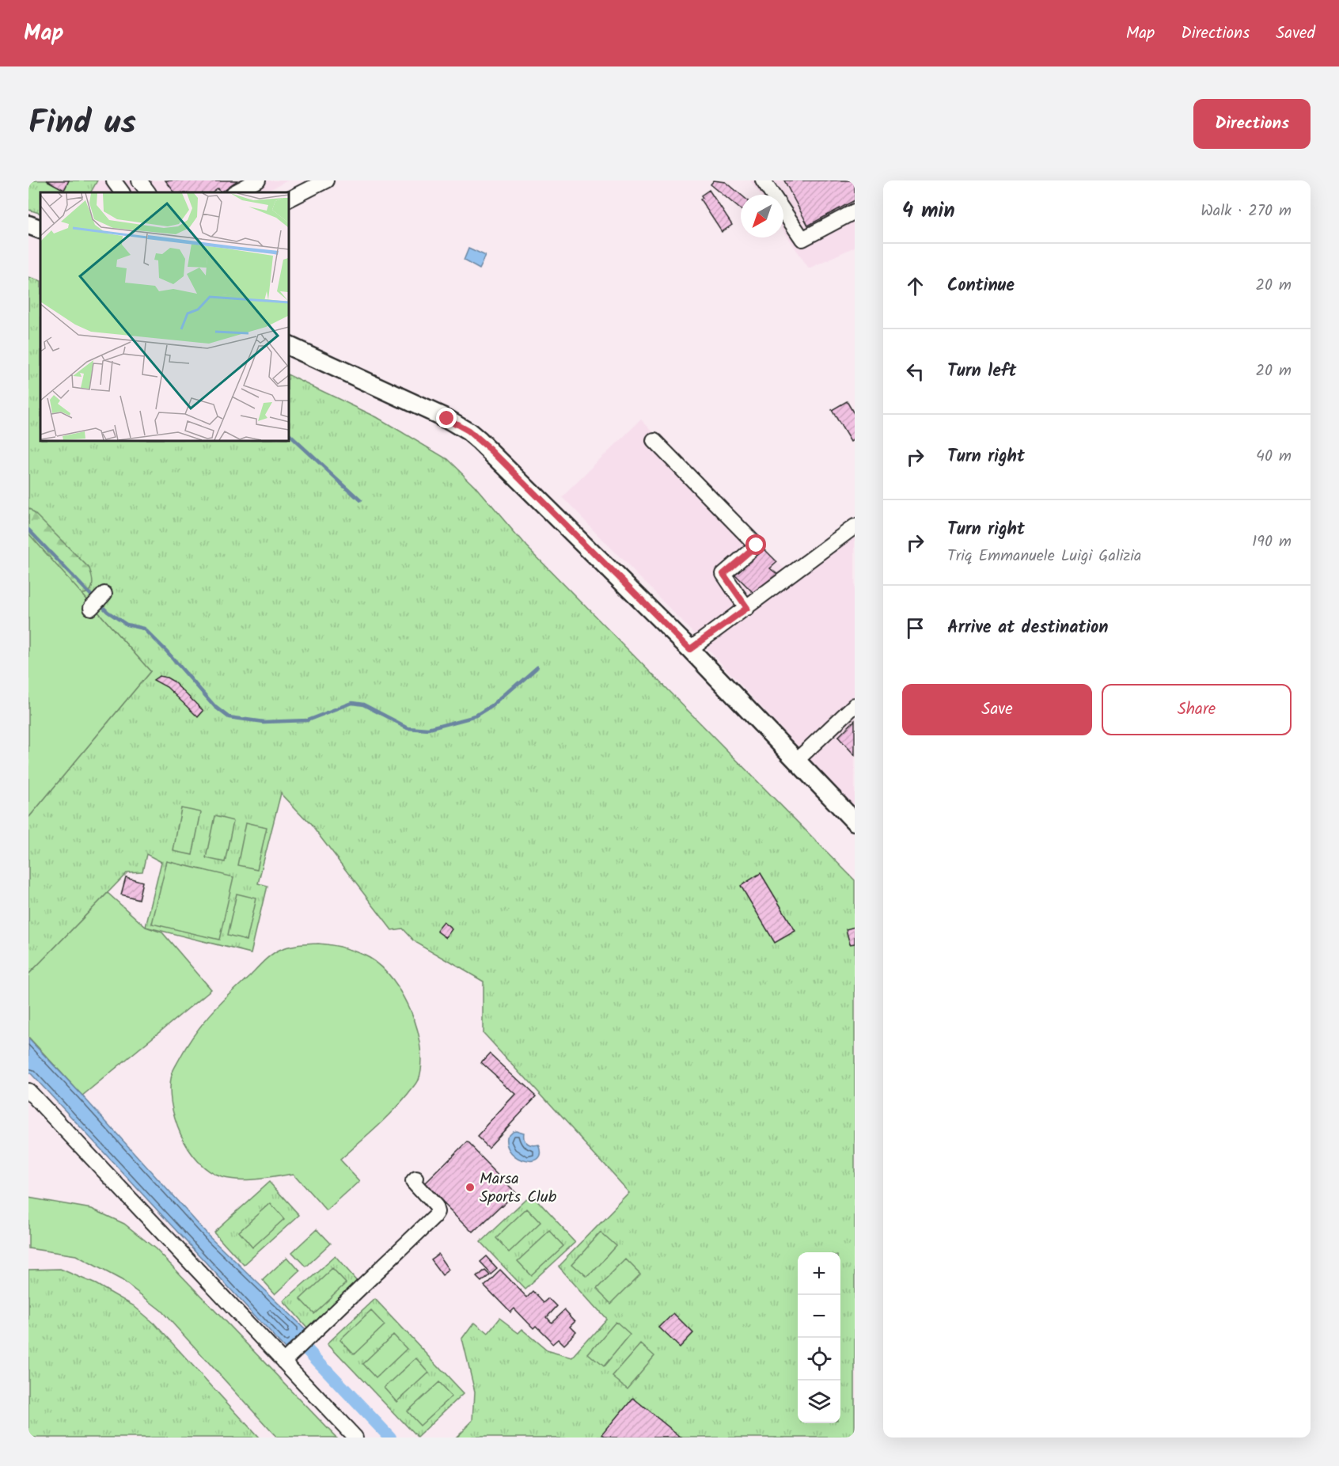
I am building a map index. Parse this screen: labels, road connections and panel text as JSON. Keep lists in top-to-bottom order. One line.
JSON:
{"places":["Marsa Sports Club"],"north":"bottom left","page":{"header":"Map","nav":["Map","Directions","Saved"],"title":"Find us","buttons":["Directions",["Save","Share"]],"heading":["4 min","Walk · 270 m"],"list":[["Continue","20 m"],["Turn left","20 m"],["Turn right","40 m"],["Turn right","Triq Emmanuele Luigi Galizia","190 m"],"Arrive at destination"],"map_buttons":["+","−"]}}
